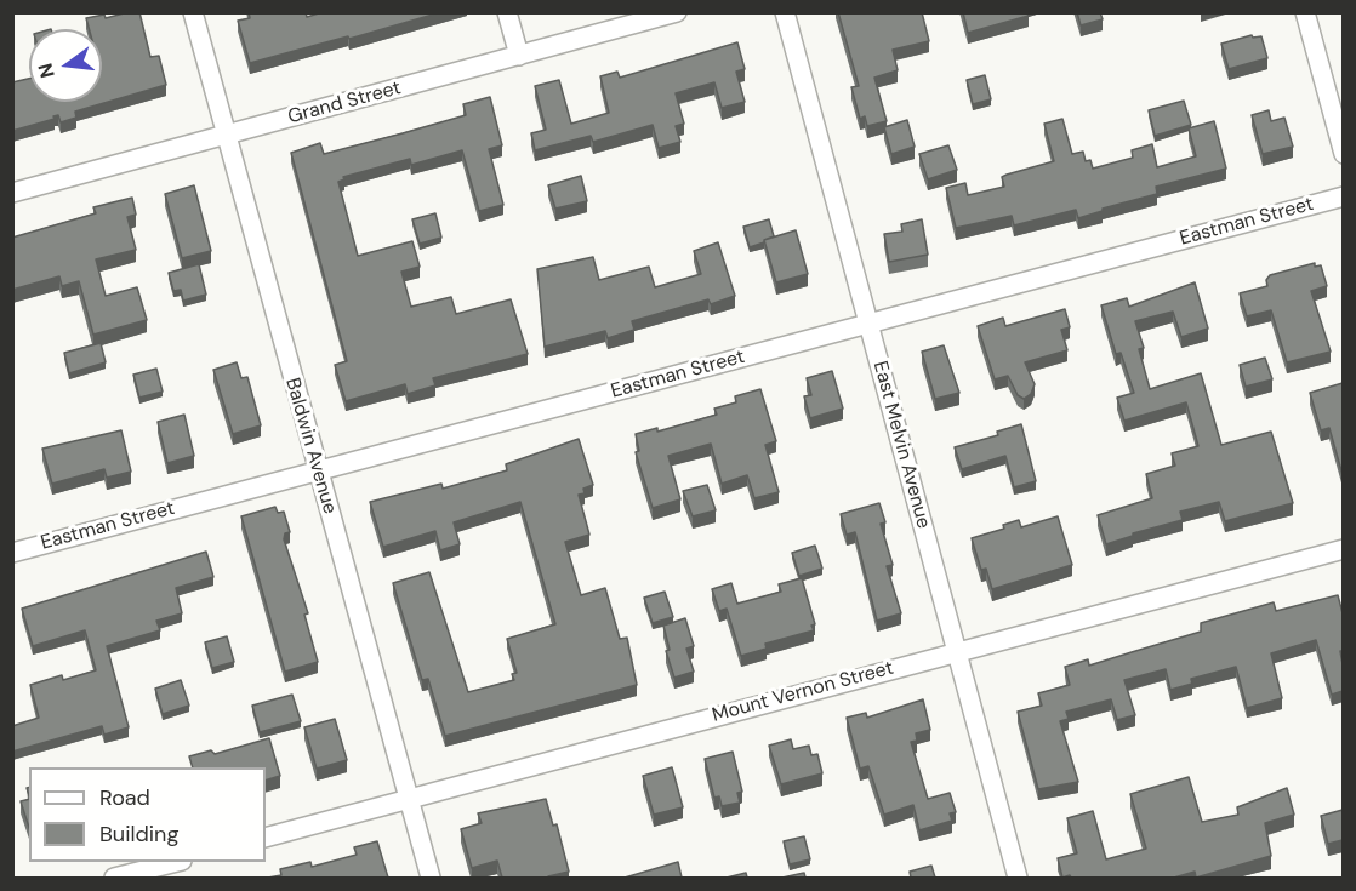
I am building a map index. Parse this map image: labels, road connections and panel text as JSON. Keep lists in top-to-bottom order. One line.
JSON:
{"streets":{"street":["Grand Street","Eastman Street","East Melvin Avenue","Baldwin Avenue","Mount Vernon Street"]},"crossings":[["Grand Street","Baldwin Avenue"],["Eastman Street","East Melvin Avenue"],["Eastman Street","Baldwin Avenue"],["East Melvin Avenue","Mount Vernon Street"],["Baldwin Avenue","Mount Vernon Street"]],"legend":["Road","Building"],"north":"left"}
